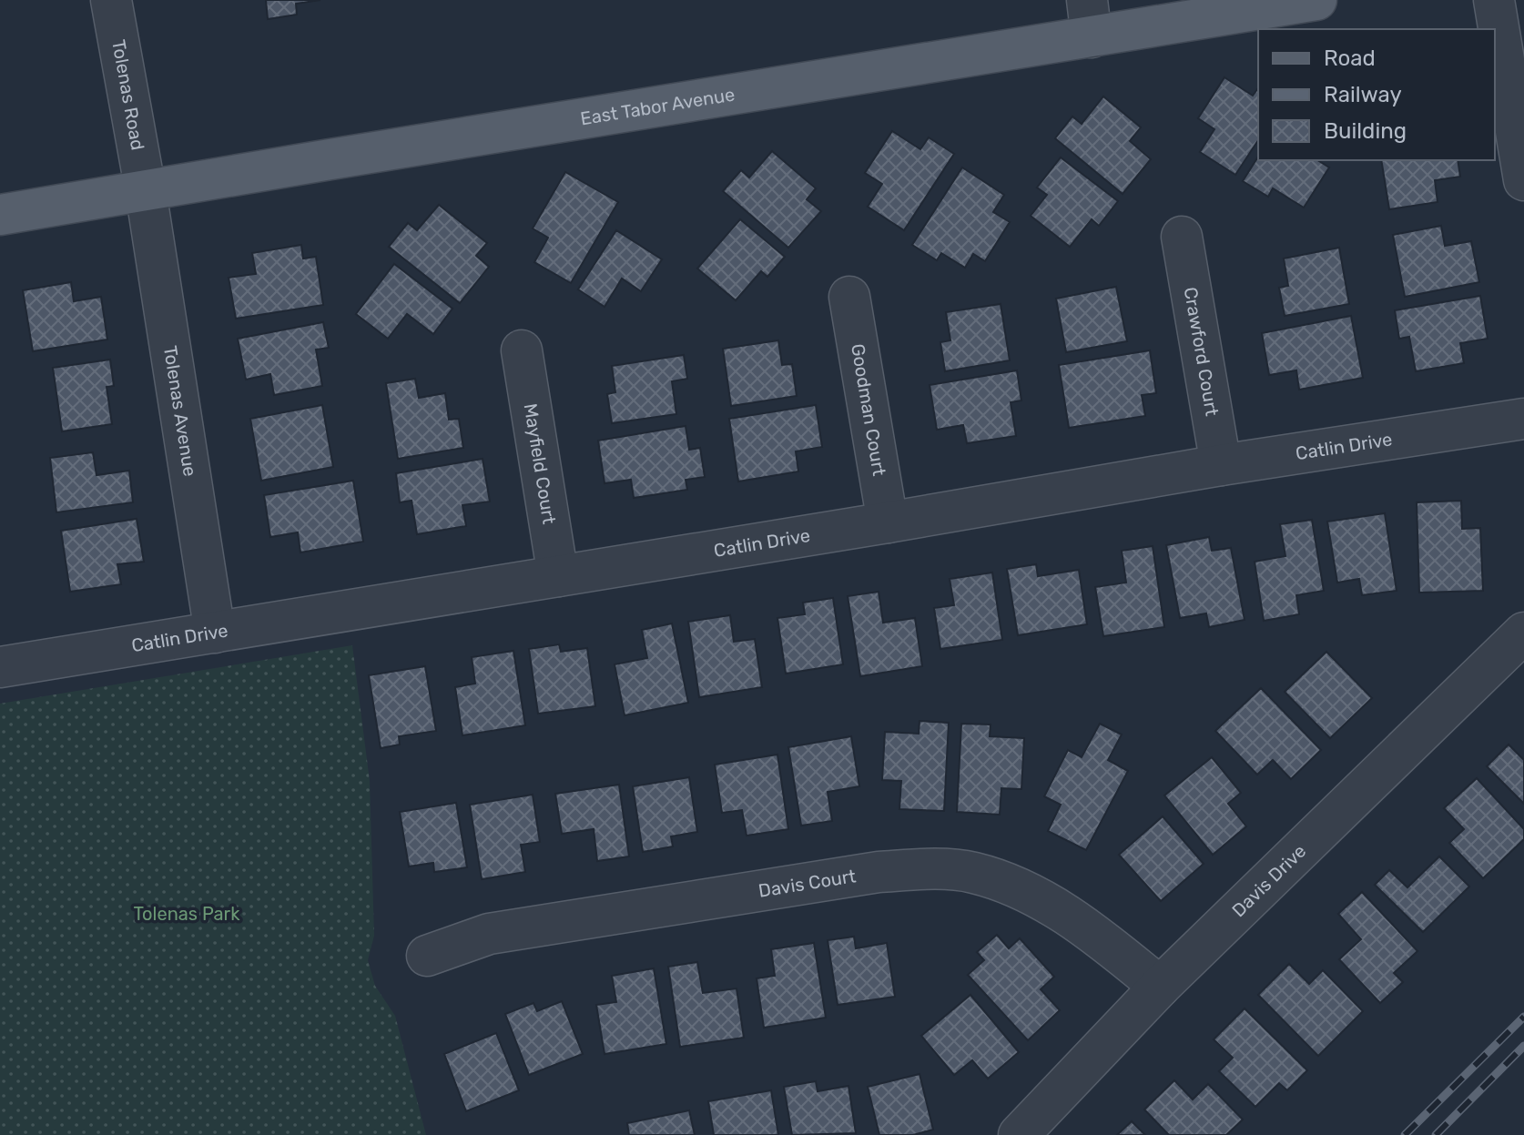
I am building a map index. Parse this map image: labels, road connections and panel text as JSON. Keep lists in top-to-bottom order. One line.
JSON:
{"streets":{"main road":["East Tabor Avenue"],"street":["Tolenas Road","Crawford Court","Goodman Court","Tolenas Avenue","Catlin Drive","Mayfield Court","Davis Drive","Davis Court"]},"crossings":[["Tolenas Road","East Tabor Avenue"],["Tolenas Road","Tolenas Avenue"],["East Tabor Avenue","Tolenas Avenue"],["Crawford Court","Catlin Drive"],["Goodman Court","Catlin Drive"],["Tolenas Avenue","Catlin Drive"],["Catlin Drive","Mayfield Court"],["Davis Drive","Davis Court"]],"parks":["Tolenas Park"],"legend":["Road","Railway","Building"]}
